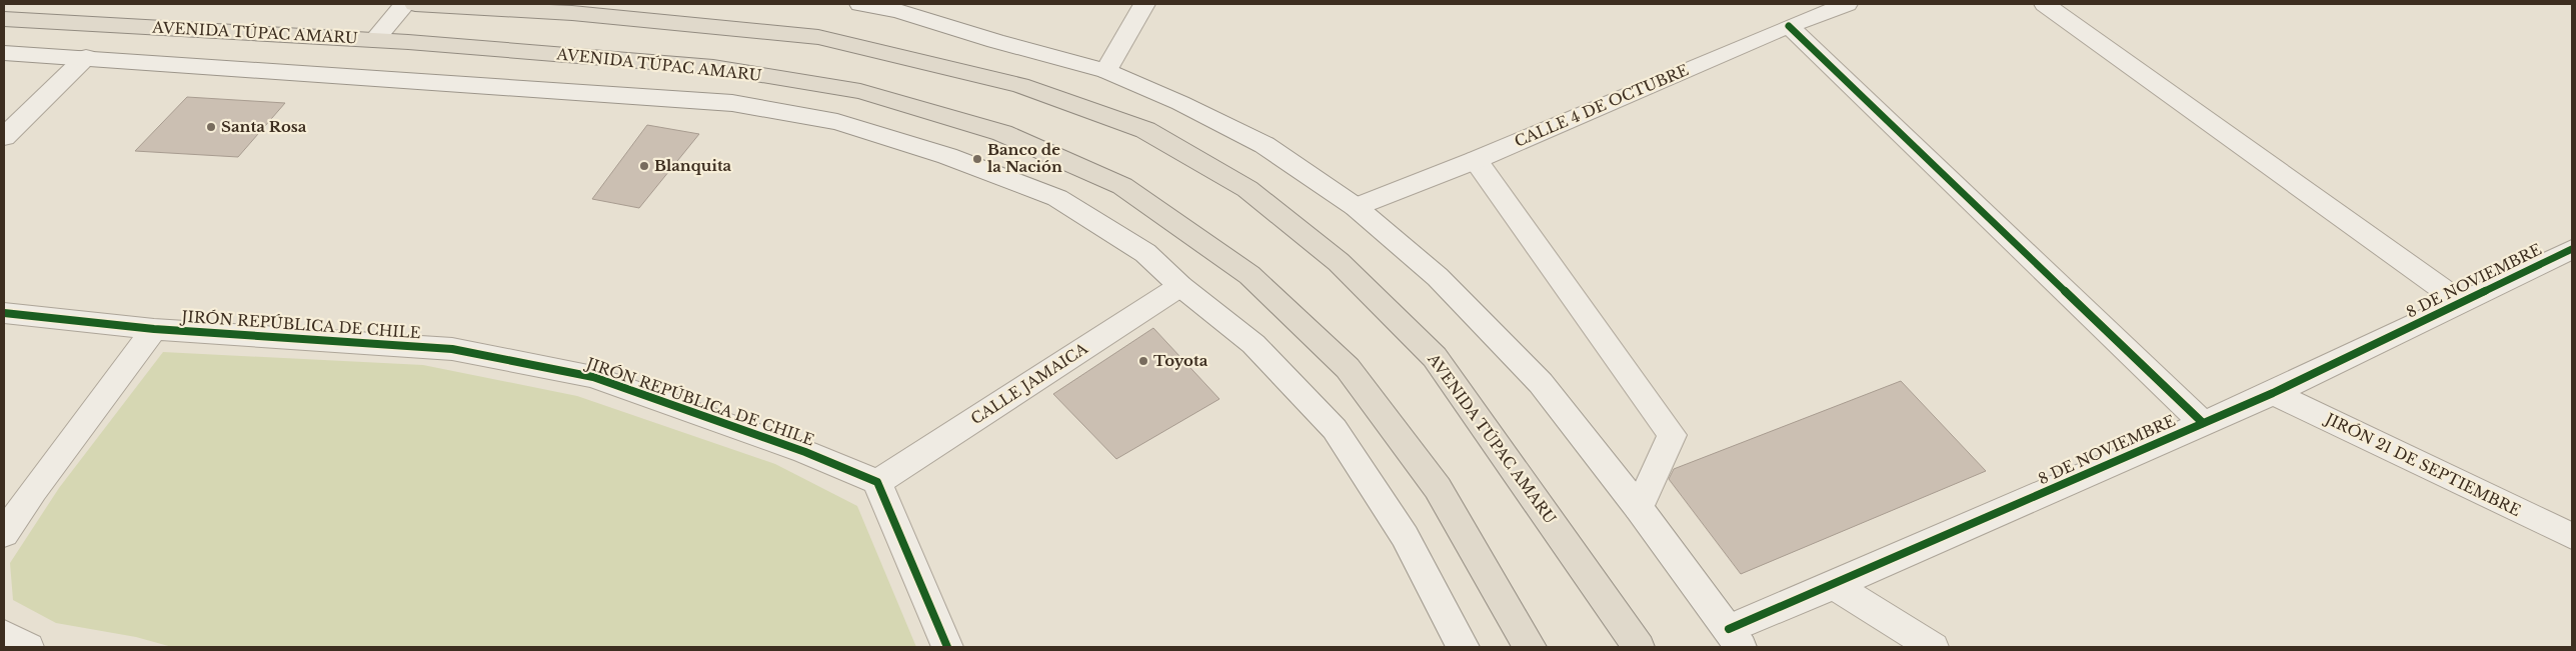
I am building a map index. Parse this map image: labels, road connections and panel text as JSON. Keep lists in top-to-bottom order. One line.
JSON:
{"streets":{"highway":["AVENIDA TÚPAC AMARU"],"street":["CALLE 4 DE OCTUBRE","8 DE NOVIEMBRE","JIRÓN REPÚBLICA DE CHILE","CALLE JAMAICA","JIRÓN 21 DE SEPTIEMBRE"]},"crossings":[["AVENIDA TÚPAC AMARU","CALLE JAMAICA"],["8 DE NOVIEMBRE","JIRÓN 21 DE SEPTIEMBRE"],["JIRÓN REPÚBLICA DE CHILE","CALLE JAMAICA"]],"places":["Santa Rosa","Banco de la Nación","Blanquita","Toyota"]}
